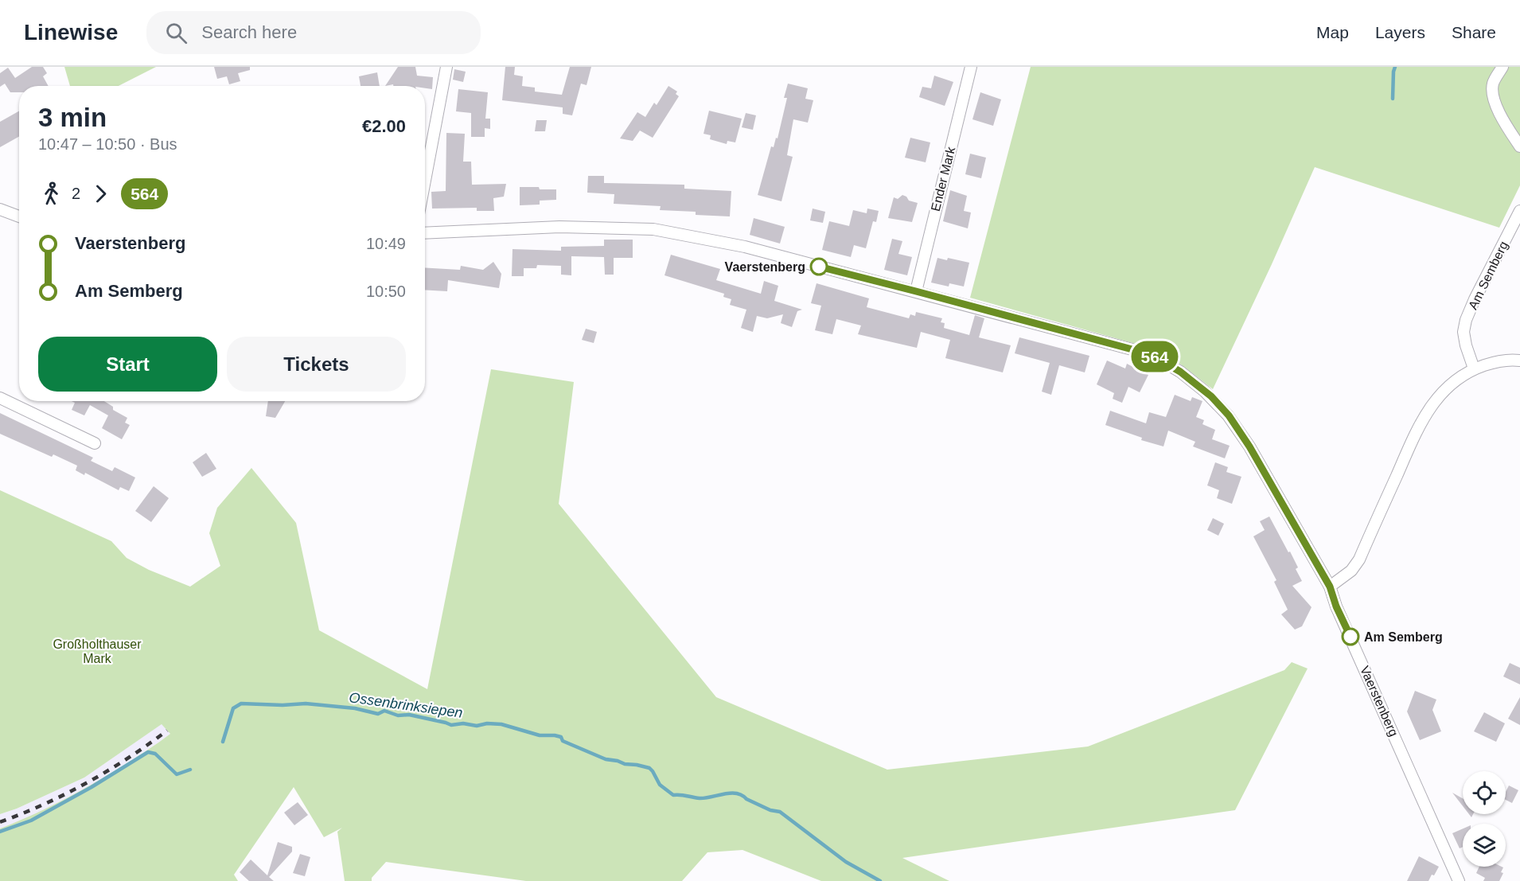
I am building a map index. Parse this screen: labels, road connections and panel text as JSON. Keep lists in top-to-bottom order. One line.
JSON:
{"streets":{"street":["Ender Mark","Am Semberg","Vaerstenberg"]},"crossings":[["Ender Mark","Vaerstenberg"]],"water":["Ossenbrinksiepen"],"parks":["Großholthauser Mark"],"places":["Vaerstenberg","Am Semberg"],"lines":["bus line 564"],"page":{"header":"Linewise","search":"Search here","nav":["Map","Layers","Share"],"on_map":"564","heading":["3 min","10:47 – 10:50 · Bus","€2.00"],"legs":["2","564"],"list":[{"name":"Vaerstenberg","value":"10:49"},{"name":"Am Semberg","value":"10:50"}],"buttons":["Start","Tickets"]}}
